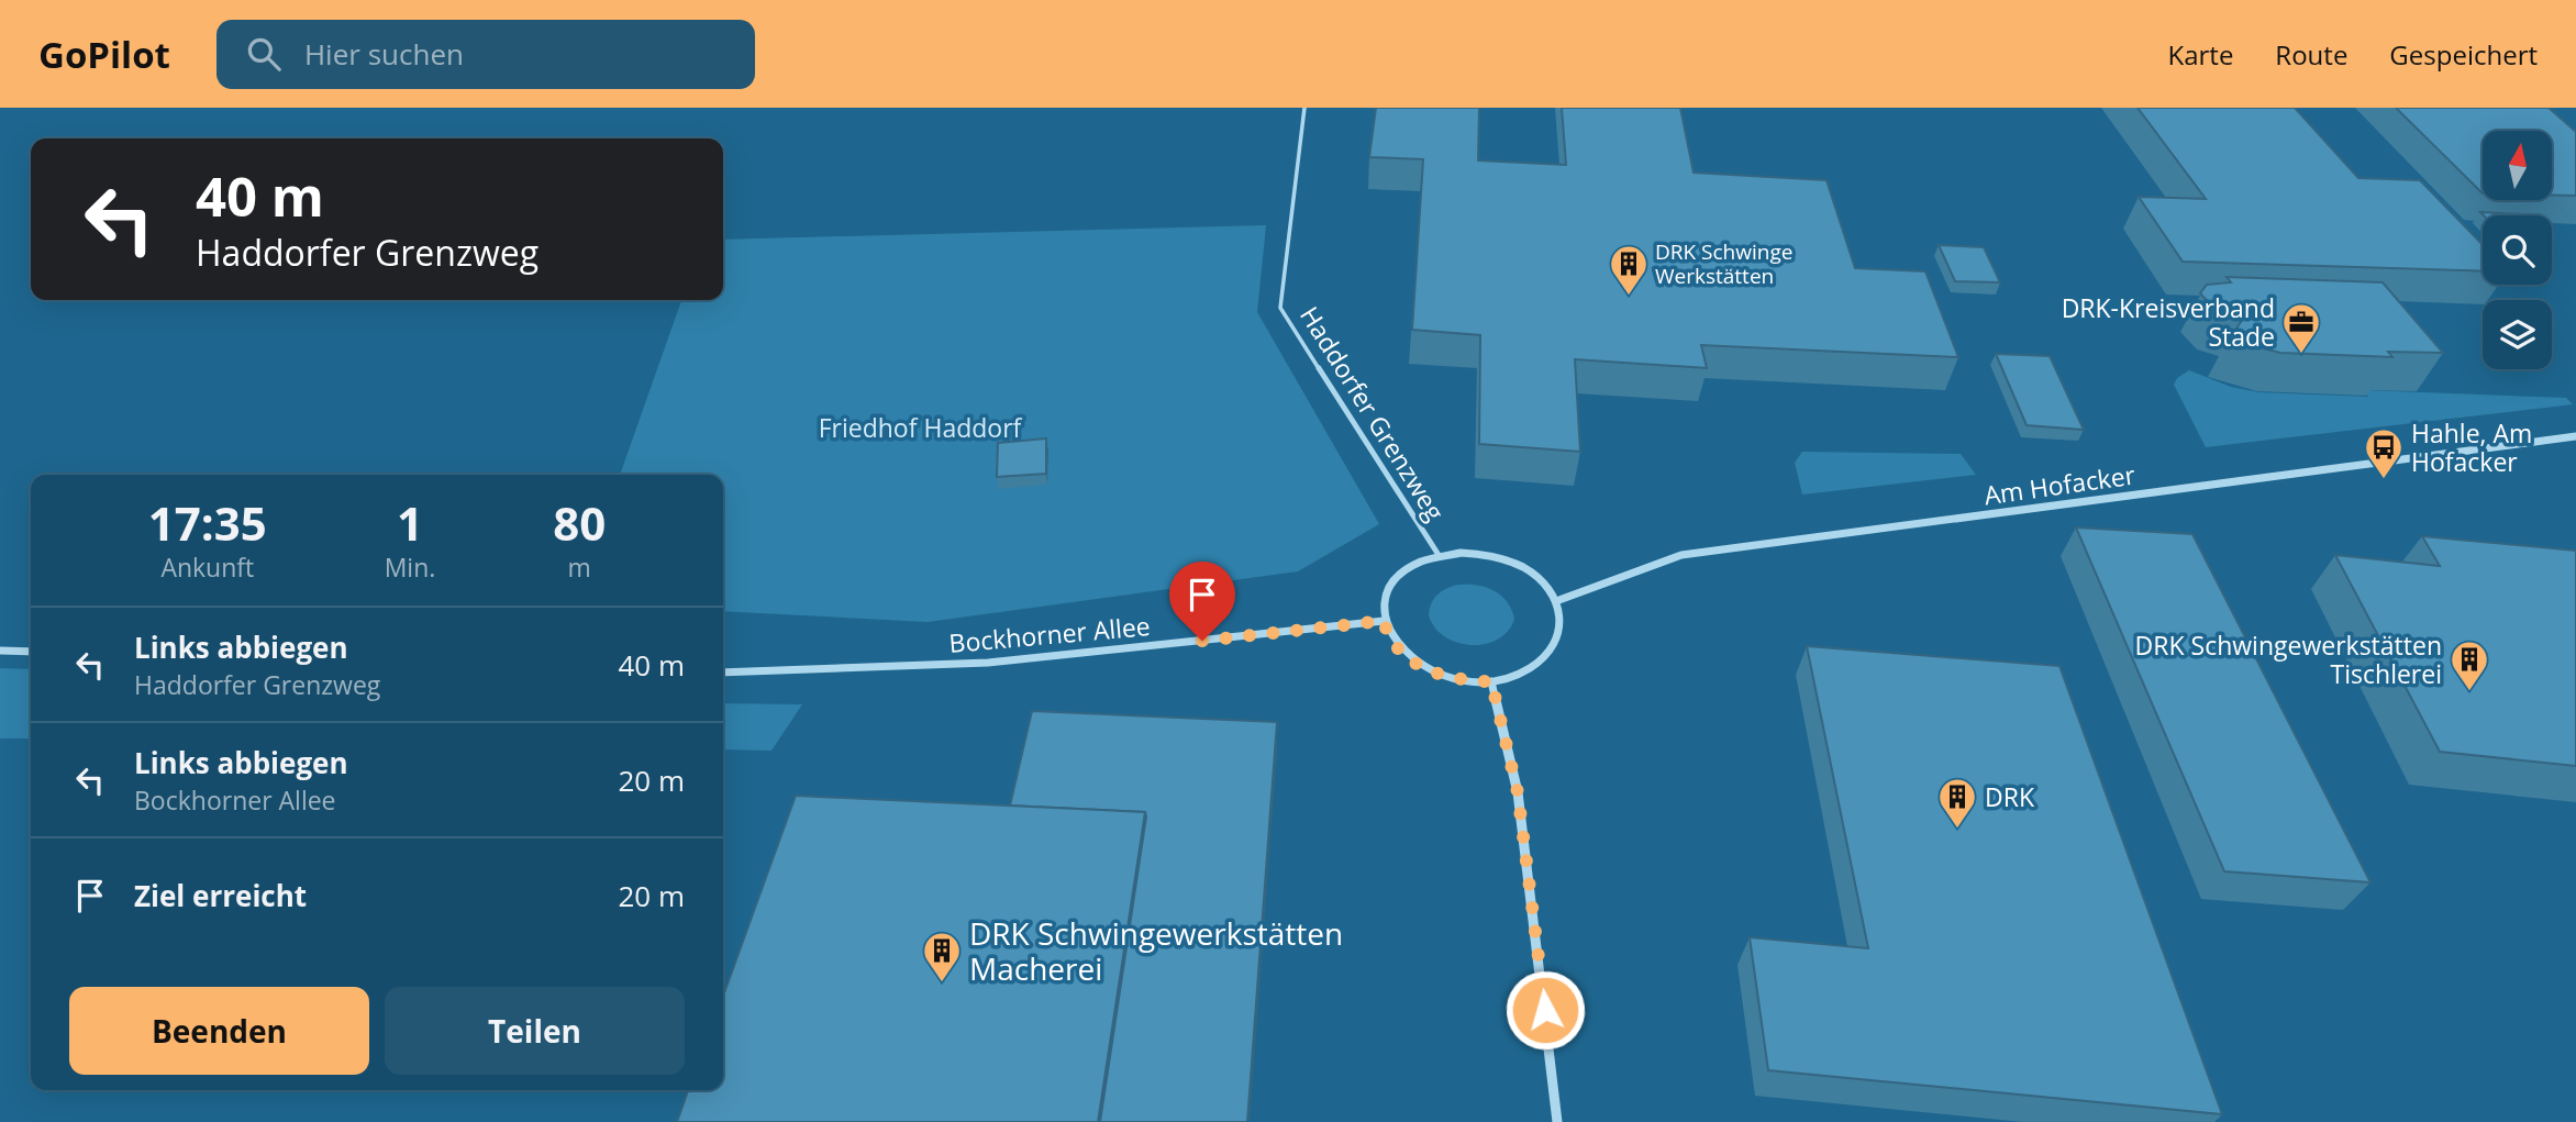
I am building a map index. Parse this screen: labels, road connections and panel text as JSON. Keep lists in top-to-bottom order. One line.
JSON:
{"streets":{"street":["Haddorfer Grenzweg","Am Hofacker","Bockhorner Allee"]},"crossings":[["Haddorfer Grenzweg","Am Hofacker"],["Haddorfer Grenzweg","Bockhorner Allee"],["Am Hofacker","Bockhorner Allee"]],"parks":["Friedhof Haddorf"],"places":{"building":["DRK Schwinge Werkstätten","DRK Schwingewerkstätten Tischlerei","DRK","DRK Schwingewerkstätten Macherei"],"office":["DRK-Kreisverband Stade"],"bus stop":["Hahle, Am Hofacker"]},"north":"top","page":{"header":"GoPilot","search":"Hier suchen","nav":["Karte","Route","Gespeichert"],"turn":["40 m","Haddorfer Grenzweg"],"eta":["17:35","Ankunft","1","Min.","80","m"],"list":[{"name":"Links abbiegen","note":"Haddorfer Grenzweg","value":"40 m"},{"name":"Links abbiegen","note":"Bockhorner Allee","value":"20 m"},{"name":"Ziel erreicht","value":"20 m"}],"buttons":["Beenden","Teilen"]}}
